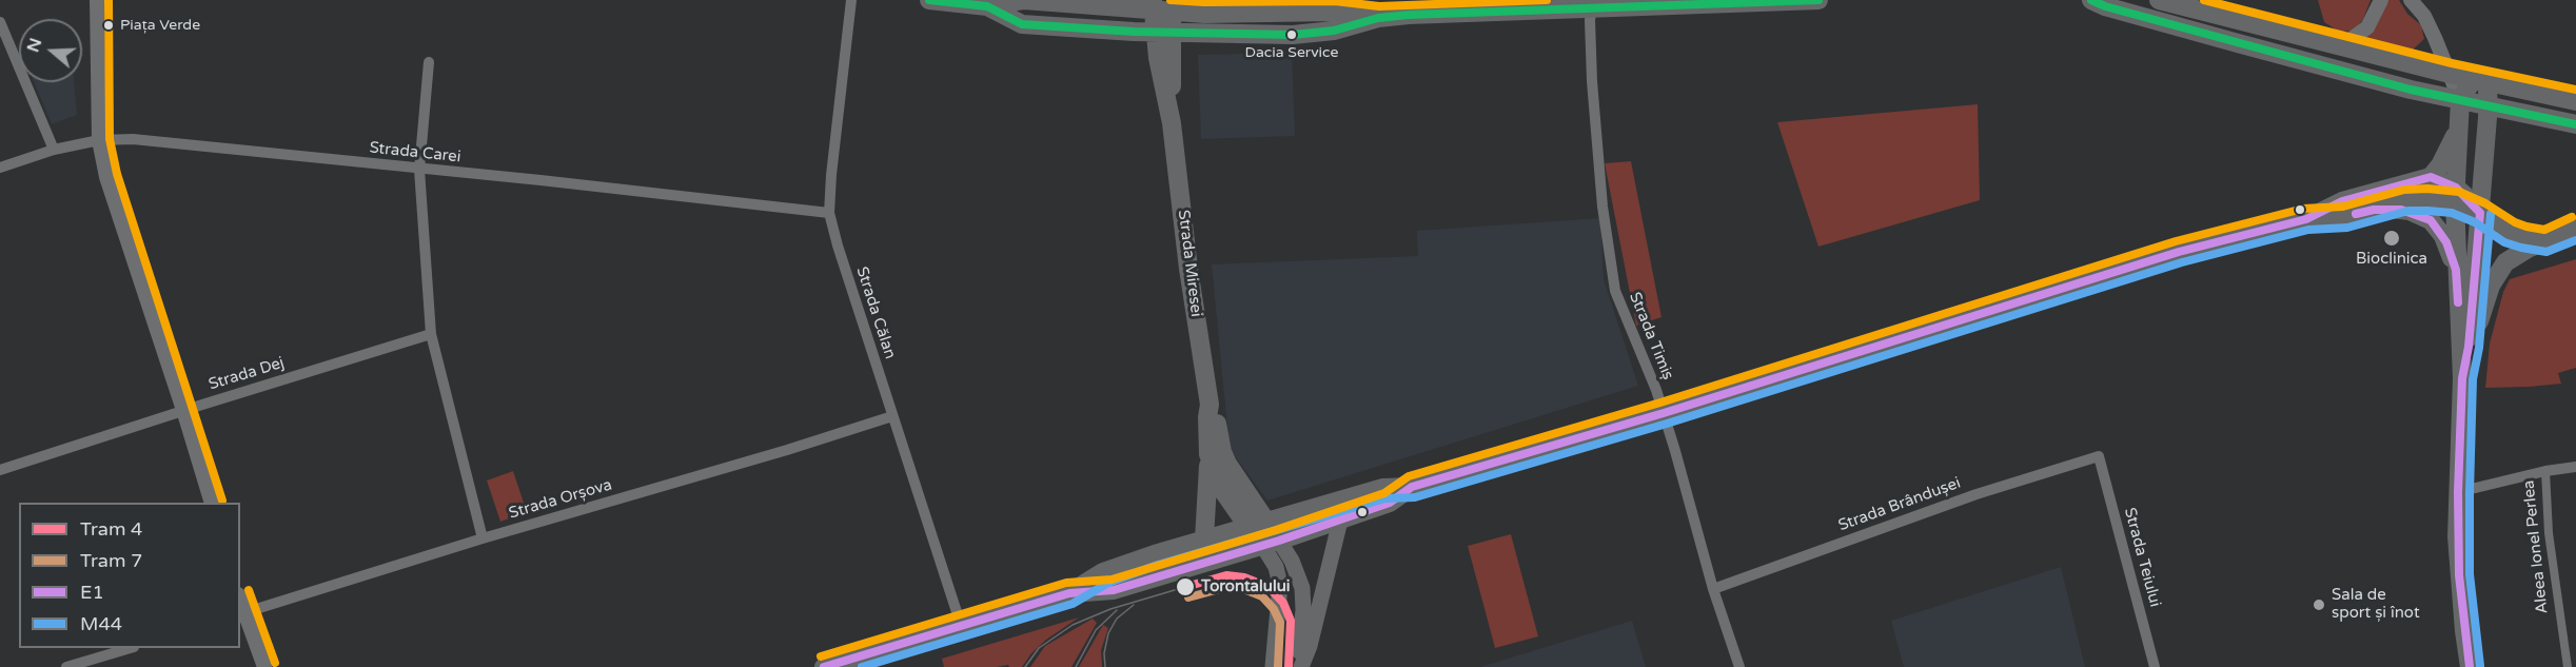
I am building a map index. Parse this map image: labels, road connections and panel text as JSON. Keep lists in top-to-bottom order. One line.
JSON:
{"streets":{"main road":["Strada Miresei"],"street":["Strada Carei","Strada Călan","Strada Timiș","Strada Dej","Strada Orșova","Strada Brândușei","Aleea Ionel Perlea","Strada Teiului"]},"crossings":[["Strada Carei","Strada Călan"],["Strada Călan","Strada Orșova"],["Strada Timiș","Strada Brândușei"],["Strada Brândușei","Strada Teiului"]],"places":["Piața Verde","Dacia Service","Bioclinica","Torontalului","Sala de sport și înot"],"lines":["transit line E1","transit line M44","tram line 4","tram line 7"],"legend":["Tram 4","Tram 7","E1","M44"],"north":"left"}
